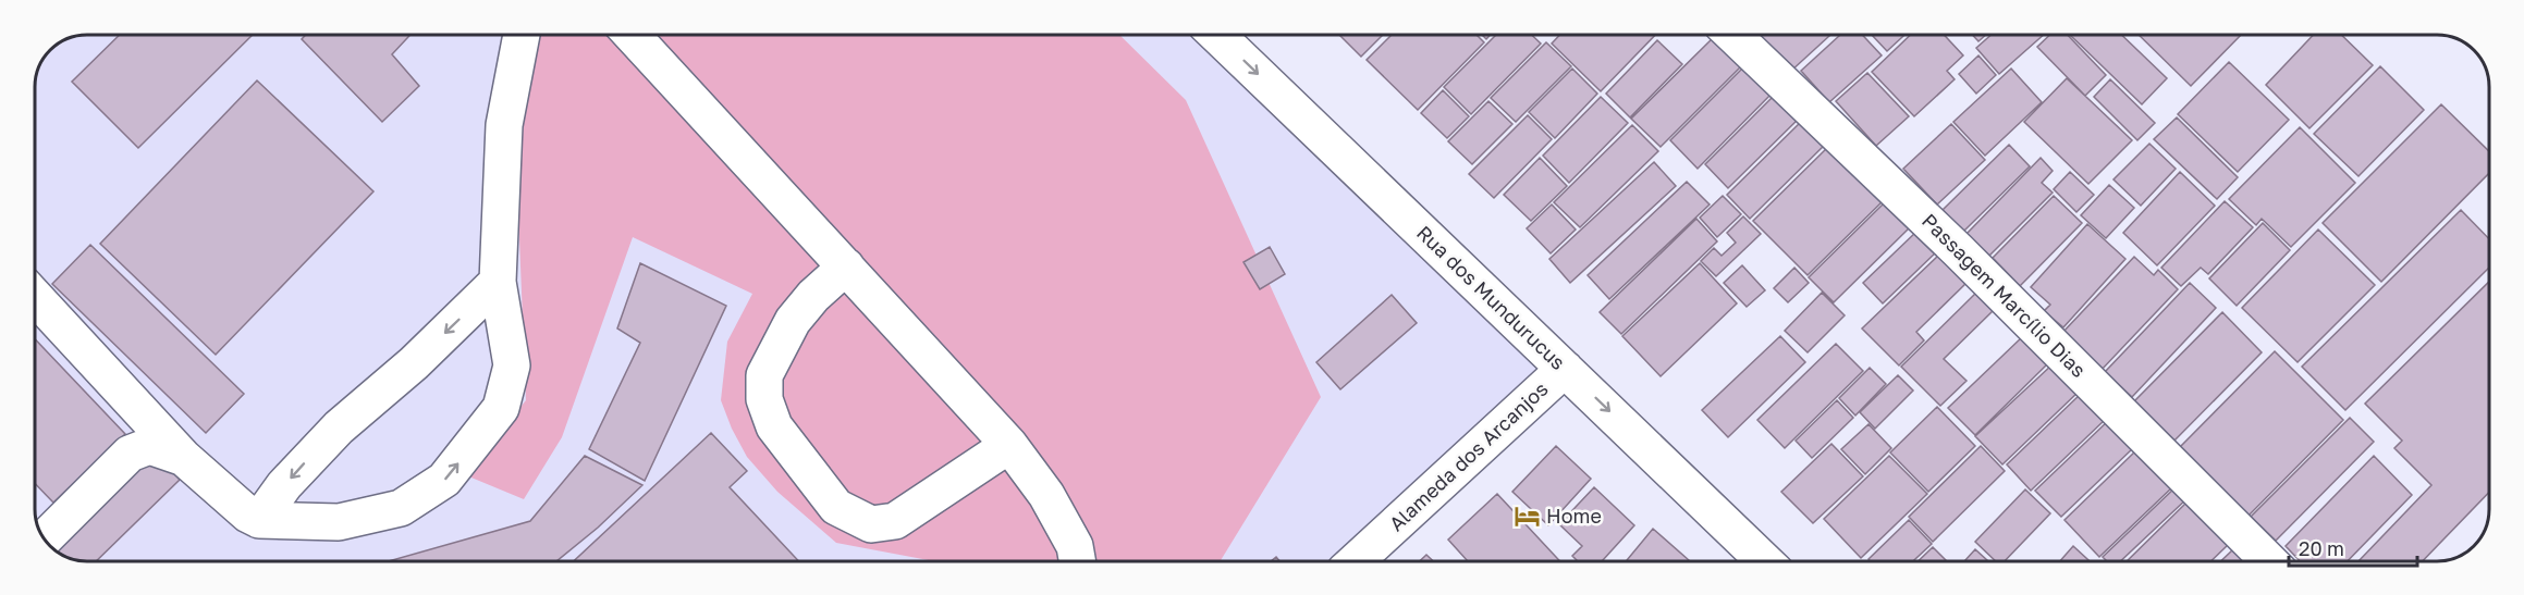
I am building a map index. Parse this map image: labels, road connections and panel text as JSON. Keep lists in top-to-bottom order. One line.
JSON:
{"streets":{"street":["Passagem Marcílio Dias","Rua dos Mundurucus","Alameda dos Arcanjos"]},"crossings":[["Rua dos Mundurucus","Alameda dos Arcanjos"]],"one_way":["Rua dos Mundurucus"],"places":{"hotel":["Home"]},"scale_bar":"20 m"}
